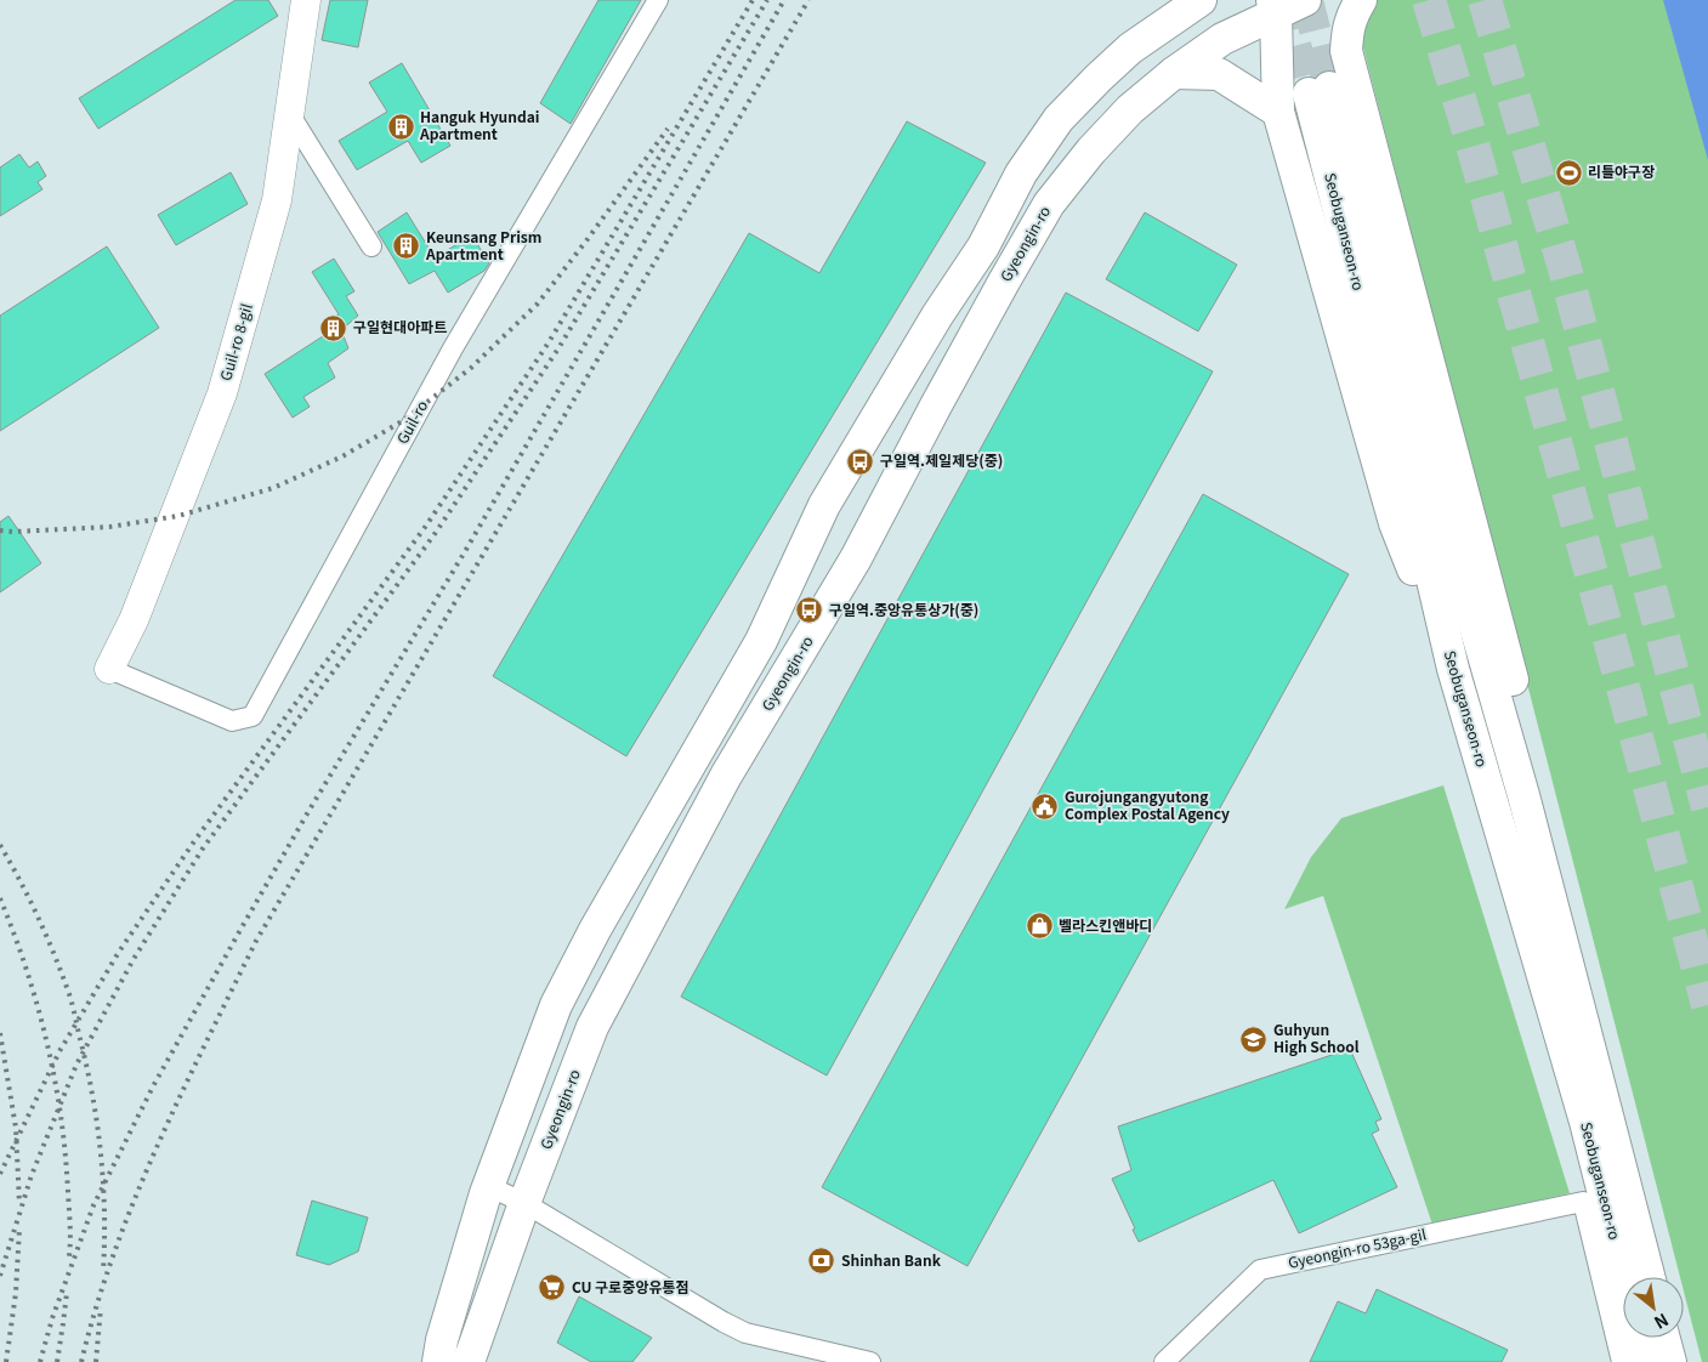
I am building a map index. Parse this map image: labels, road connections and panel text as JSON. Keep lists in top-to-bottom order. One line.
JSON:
{"streets":{"main road":["Seobuganseon-ro","Gyeongin-ro"],"street":["Guil-ro 8-gil","Guil-ro","Gyeongin-ro 53ga-gil"]},"crossings":[["Guil-ro 8-gil","Guil-ro"]],"places":{"building":["Hanguk Hyundai Apartment","Keunsang Prism Apartment","구일현대아파트"],"sports":["리틀야구장"],"bus stop":["구일역.제일제당(중)","구일역.중앙유통상가(중)"],"public building":["Gurojungangyutong Complex Postal Agency"],"shop":["벨라스킨앤바디"],"school or university":["Guhyun High School"],"bank":["Shinhan Bank"],"supermarket":["CU 구로중앙유통점"]},"north":"bottom right"}
